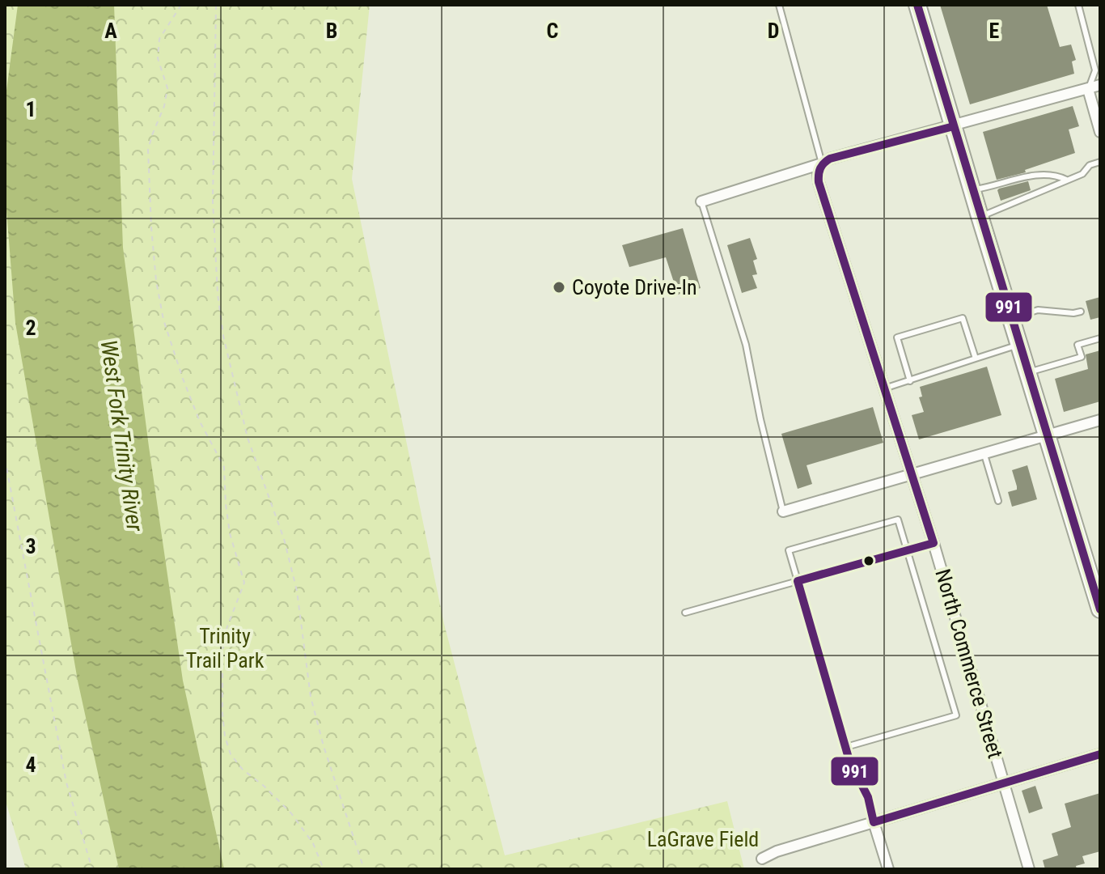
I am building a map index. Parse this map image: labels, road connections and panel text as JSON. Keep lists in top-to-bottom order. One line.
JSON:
{"streets":{"street":["North Commerce Street"]},"water":["West Fork Trinity River"],"parks":["Trinity Trail Park","LaGrave Field"],"places":["Coyote Drive-In"],"lines":["transit line 991"],"grid":{"columns":["A","B","C","D","E"],"rows":["1","2","3","4"]}}
